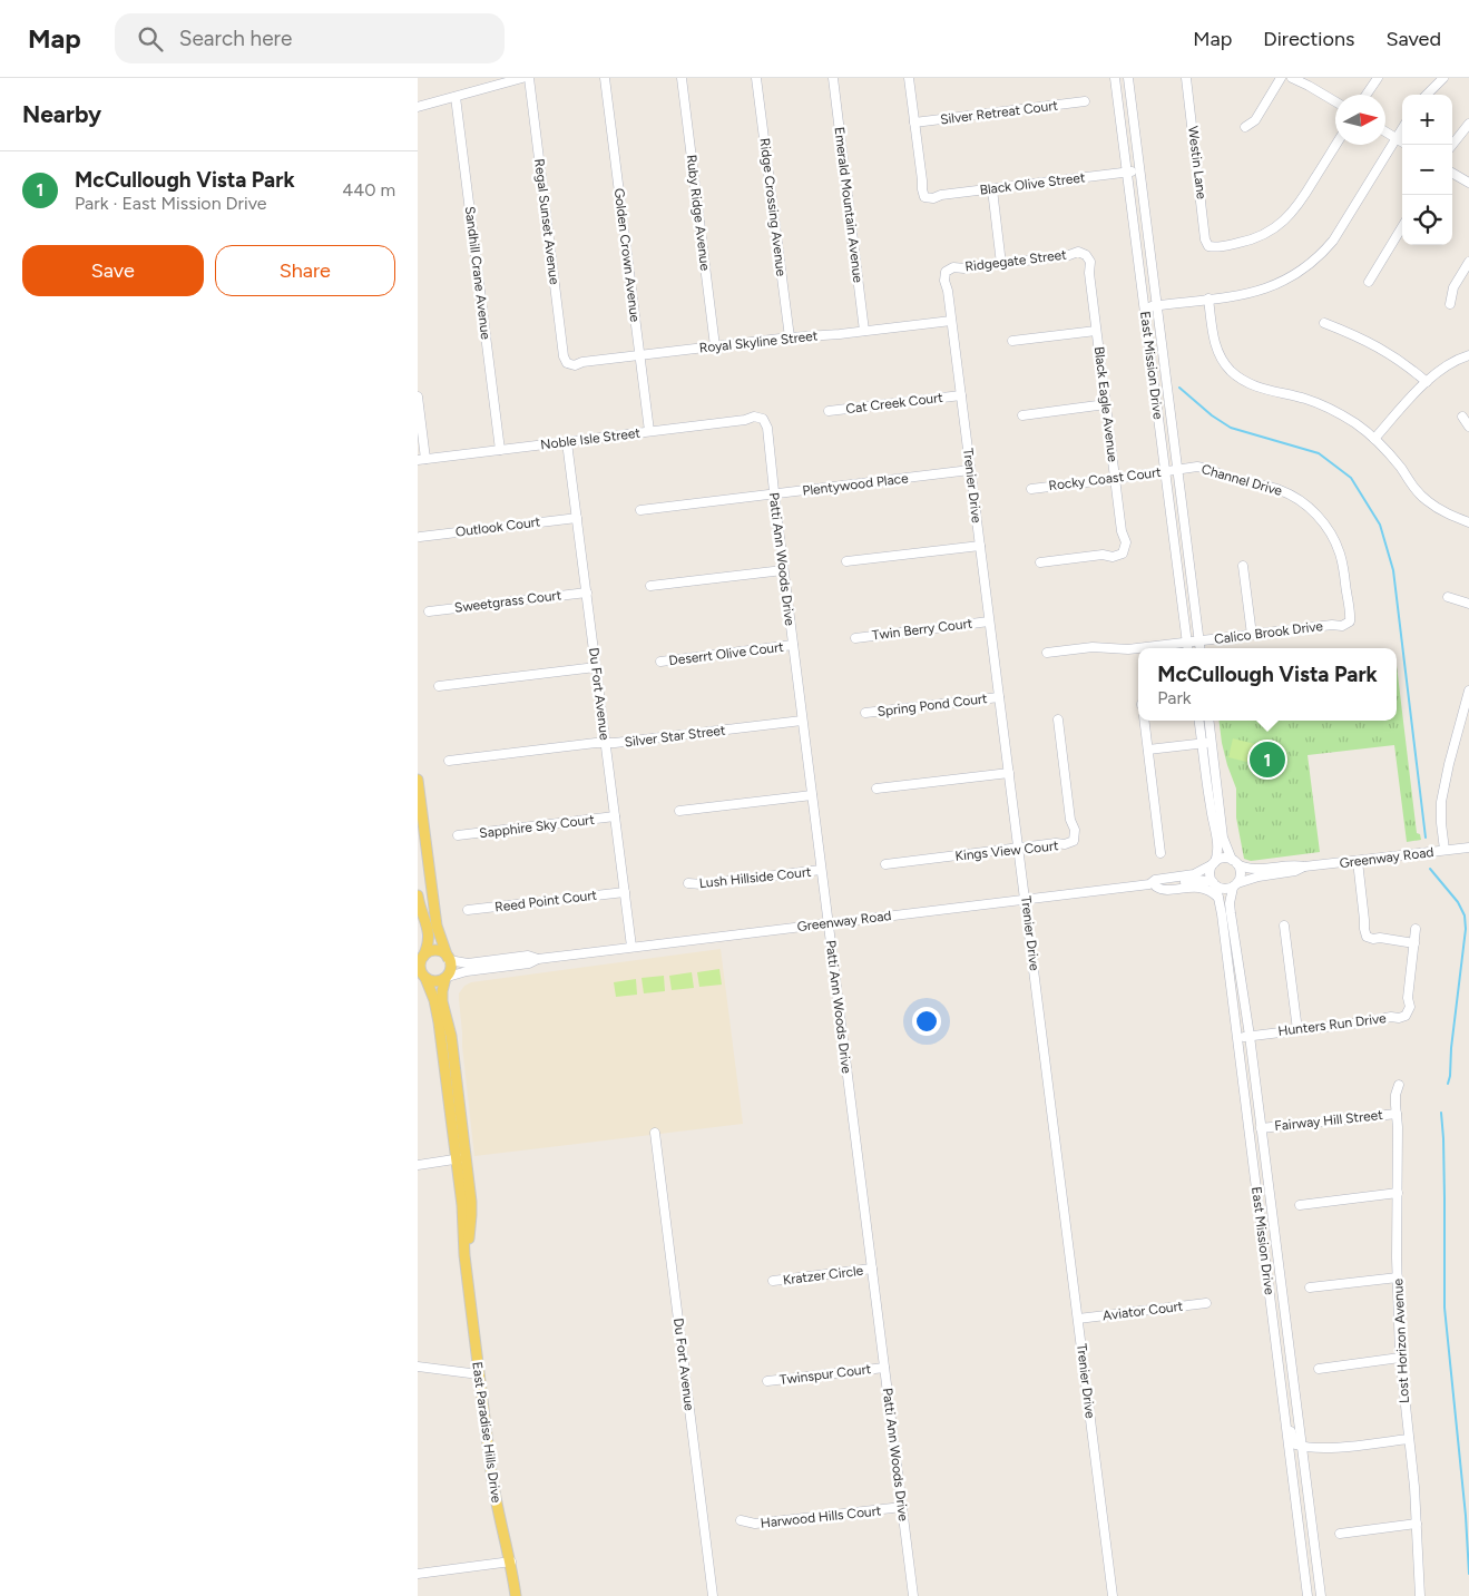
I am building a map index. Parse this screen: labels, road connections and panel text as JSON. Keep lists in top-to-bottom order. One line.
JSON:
{"streets":{"main road":["East Paradise Hills Drive"],"street":["Silver Retreat Court","Westin Lane","Black Olive Street","Emerald Mountain Avenue","Ridge Crossing Avenue","Ruby Ridge Avenue","Regal Sunset Avenue","Golden Crown Avenue","Ridgegate Street","Sandhill Crane Avenue","Royal Skyline Street","East Mission Drive","Cat Creek Court","Black Eagle Avenue","Noble Isle Street","Rocky Coast Court","Channel Drive","Plentywood Place","Trenier Drive","Outlook Court","Patti Ann Woods Drive","Sweetgrass Court","Twin Berry Court","Calico Brook Drive","Deserrt Olive Court","Du Fort Avenue","Spring Pond Court","Silver Star Street","Sapphire Sky Court","Kings View Court","Greenway Road","Lush Hillside Court","Reed Point Court","Hunters Run Drive","Fairway Hill Street","Kratzer Circle","Aviator Court","Lost Horizon Avenue","Twinspur Court","Harwood Hills Court"]},"crossings":[["Silver Retreat Court","Black Olive Street"],["Black Olive Street","East Mission Drive"],["Emerald Mountain Avenue","Royal Skyline Street"],["Ridge Crossing Avenue","Royal Skyline Street"],["Ruby Ridge Avenue","Royal Skyline Street"],["Regal Sunset Avenue","Royal Skyline Street"],["Golden Crown Avenue","Royal Skyline Street"],["Golden Crown Avenue","Noble Isle Street"],["Ridgegate Street","Black Eagle Avenue"],["Ridgegate Street","Trenier Drive"],["Sandhill Crane Avenue","Noble Isle Street"],["Royal Skyline Street","Trenier Drive"],["East Mission Drive","Rocky Coast Court"],["East Mission Drive","Channel Drive"],["East Mission Drive","Calico Brook Drive"],["East Mission Drive","Greenway Road"],["East Mission Drive","Hunters Run Drive"],["East Mission Drive","Fairway Hill Street"],["Cat Creek Court","Trenier Drive"],["Black Eagle Avenue","Rocky Coast Court"],["Noble Isle Street","Patti Ann Woods Drive"],["Noble Isle Street","Du Fort Avenue"],["Rocky Coast Court","Channel Drive"],["Channel Drive","Calico Brook Drive"],["Plentywood Place","Trenier Drive"],["Plentywood Place","Patti Ann Woods Drive"],["Trenier Drive","Twin Berry Court"],["Trenier Drive","Spring Pond Court"],["Trenier Drive","Kings View Court"],["Trenier Drive","Greenway Road"],["Trenier Drive","Aviator Court"],["Outlook Court","Du Fort Avenue"],["Patti Ann Woods Drive","Deserrt Olive Court"],["Patti Ann Woods Drive","Silver Star Street"],["Patti Ann Woods Drive","Greenway Road"],["Patti Ann Woods Drive","Lush Hillside Court"],["Patti Ann Woods Drive","Kratzer Circle"],["Patti Ann Woods Drive","Twinspur Court"],["Patti Ann Woods Drive","Harwood Hills Court"],["Sweetgrass Court","Du Fort Avenue"],["Du Fort Avenue","Silver Star Street"],["Du Fort Avenue","Sapphire Sky Court"],["Du Fort Avenue","Greenway Road"],["Du Fort Avenue","Reed Point Court"],["Greenway Road","East Paradise Hills Drive"],["Fairway Hill Street","Lost Horizon Avenue"]],"north":"right","page":{"header":"Map","search":"Search here","nav":["Map","Directions","Saved"],"heading":"Nearby","map_buttons":["+","−"],"list":[{"mark":"1","name":"McCullough Vista Park","note":"Park · East Mission Drive","value":"440 m"}],"buttons":["Save","Share"],"popup":["McCullough Vista Park","Park"],"pins":"1"}}
